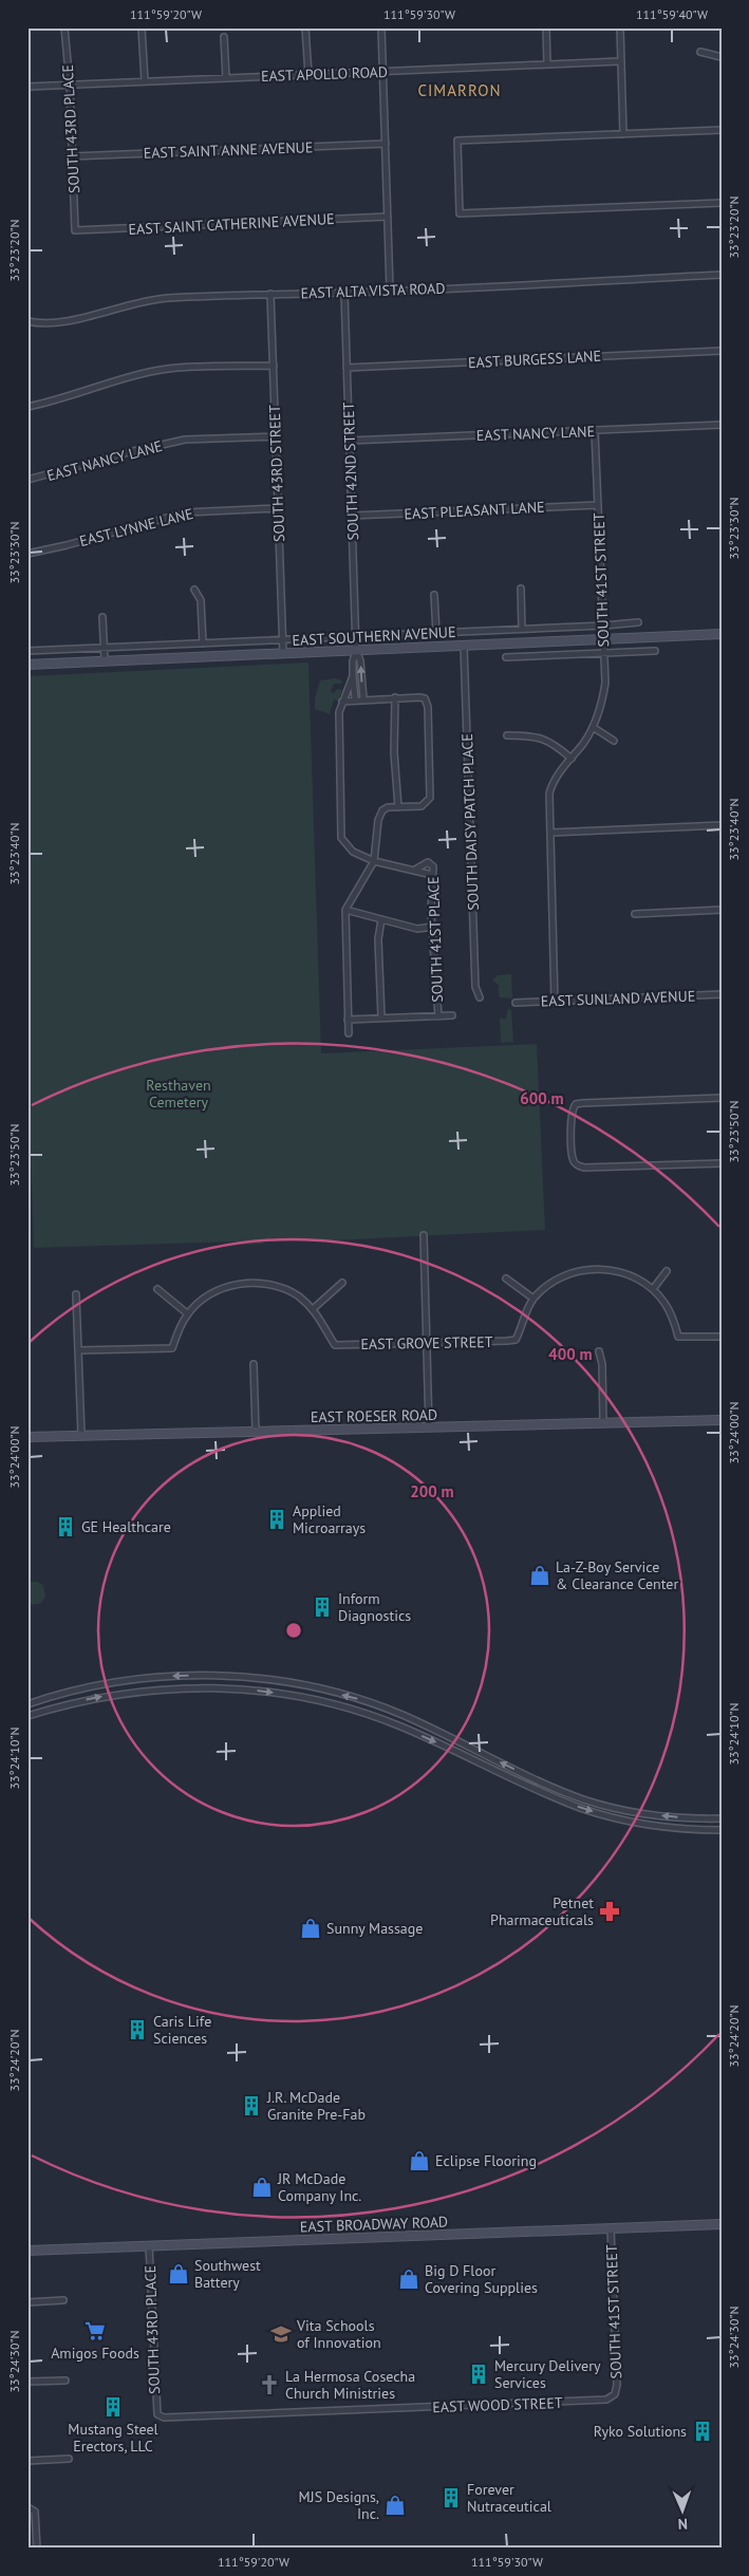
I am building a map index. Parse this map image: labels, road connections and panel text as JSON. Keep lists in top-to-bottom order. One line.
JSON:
{"streets":{"main road":["EAST SOUTHERN AVENUE","EAST ROESER ROAD","EAST BROADWAY ROAD"],"street":["EAST APOLLO ROAD","SOUTH 43RD PLACE","EAST SAINT ANNE AVENUE","EAST SAINT CATHERINE AVENUE","EAST ALTA VISTA ROAD","EAST BURGESS LANE","EAST NANCY LANE","SOUTH 42ND STREET","SOUTH 43RD STREET","EAST PLEASANT LANE","EAST LYNNE LANE","SOUTH 41ST STREET","SOUTH DAISY PATCH PLACE","SOUTH 41ST PLACE","EAST SUNLAND AVENUE","EAST GROVE STREET","EAST WOOD STREET"]},"crossings":[["EAST APOLLO ROAD","SOUTH 43RD PLACE"],["SOUTH 43RD PLACE","EAST SAINT ANNE AVENUE"],["SOUTH 43RD PLACE","EAST SAINT CATHERINE AVENUE"],["SOUTH 43RD PLACE","EAST BROADWAY ROAD"],["SOUTH 43RD PLACE","EAST WOOD STREET"],["EAST ALTA VISTA ROAD","SOUTH 42ND STREET"],["EAST ALTA VISTA ROAD","SOUTH 43RD STREET"],["EAST BURGESS LANE","SOUTH 42ND STREET"],["EAST NANCY LANE","SOUTH 42ND STREET"],["EAST NANCY LANE","SOUTH 43RD STREET"],["EAST NANCY LANE","SOUTH 41ST STREET"],["SOUTH 42ND STREET","EAST PLEASANT LANE"],["SOUTH 42ND STREET","EAST SOUTHERN AVENUE"],["SOUTH 43RD STREET","EAST LYNNE LANE"],["SOUTH 43RD STREET","EAST SOUTHERN AVENUE"],["EAST PLEASANT LANE","SOUTH 41ST STREET"],["SOUTH 41ST STREET","EAST SOUTHERN AVENUE"],["SOUTH 41ST STREET","EAST SUNLAND AVENUE"],["SOUTH 41ST STREET","EAST BROADWAY ROAD"],["SOUTH 41ST STREET","EAST WOOD STREET"],["EAST SOUTHERN AVENUE","SOUTH DAISY PATCH PLACE"]],"districts":["CIMARRON"],"parks":["Resthaven Cemetery"],"places":{"building":["Applied Microarrays","GE Healthcare","Inform Diagnostics","Caris Life Sciences","J.R. McDade Granite Pre-Fab","Mercury Delivery Services","Mustang Steel Erectors, LLC","Ryko Solutions","Forever Nutraceutical"],"shop":["La-Z-Boy Service & Clearance Center","Sunny Massage","Eclipse Flooring","JR McDade Company Inc.","Southwest Battery","Big D Floor Covering Supplies","MJS Designs, Inc."],"pharmacy":["Petnet Pharmaceuticals"],"supermarket":["Amigos Foods"],"school or university":["Vita Schools of Innovation"],"church":["La Hermosa Cosecha Church Ministries"]},"north":"bottom","coordinates":["111°59'20\"W","111°59'30\"W","111°59'40\"W","33°23'20\"N","33°23'30\"N","33°23'40\"N","33°23'50\"N","33°24'00\"N","33°24'10\"N","33°24'20\"N","33°24'30\"N"],"rings":["600 m","400 m","200 m"]}
